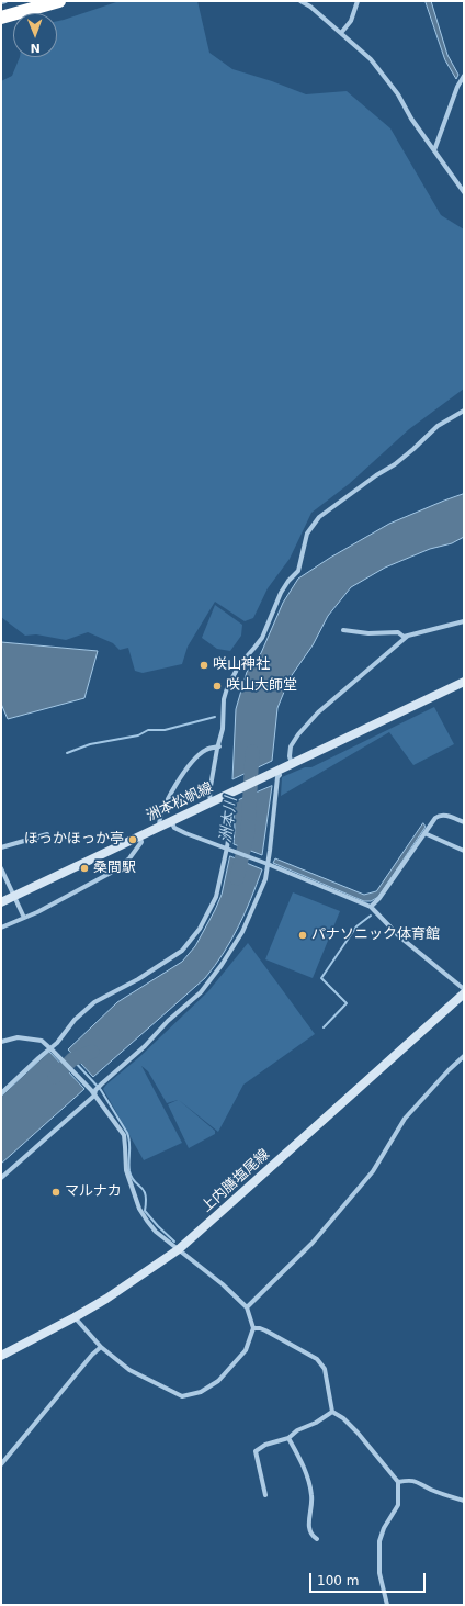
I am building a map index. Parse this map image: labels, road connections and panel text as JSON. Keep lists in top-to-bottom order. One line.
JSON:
{"streets":{"main road":["洲本松帆線","上内膳塩尾線"]},"water":["洲本川"],"places":["咲山神社","咲山大師堂","ほっかほっか亭","桑間駅","パナソニック体育館","マルナカ"],"scale_bar":"100 m","north":"bottom"}
